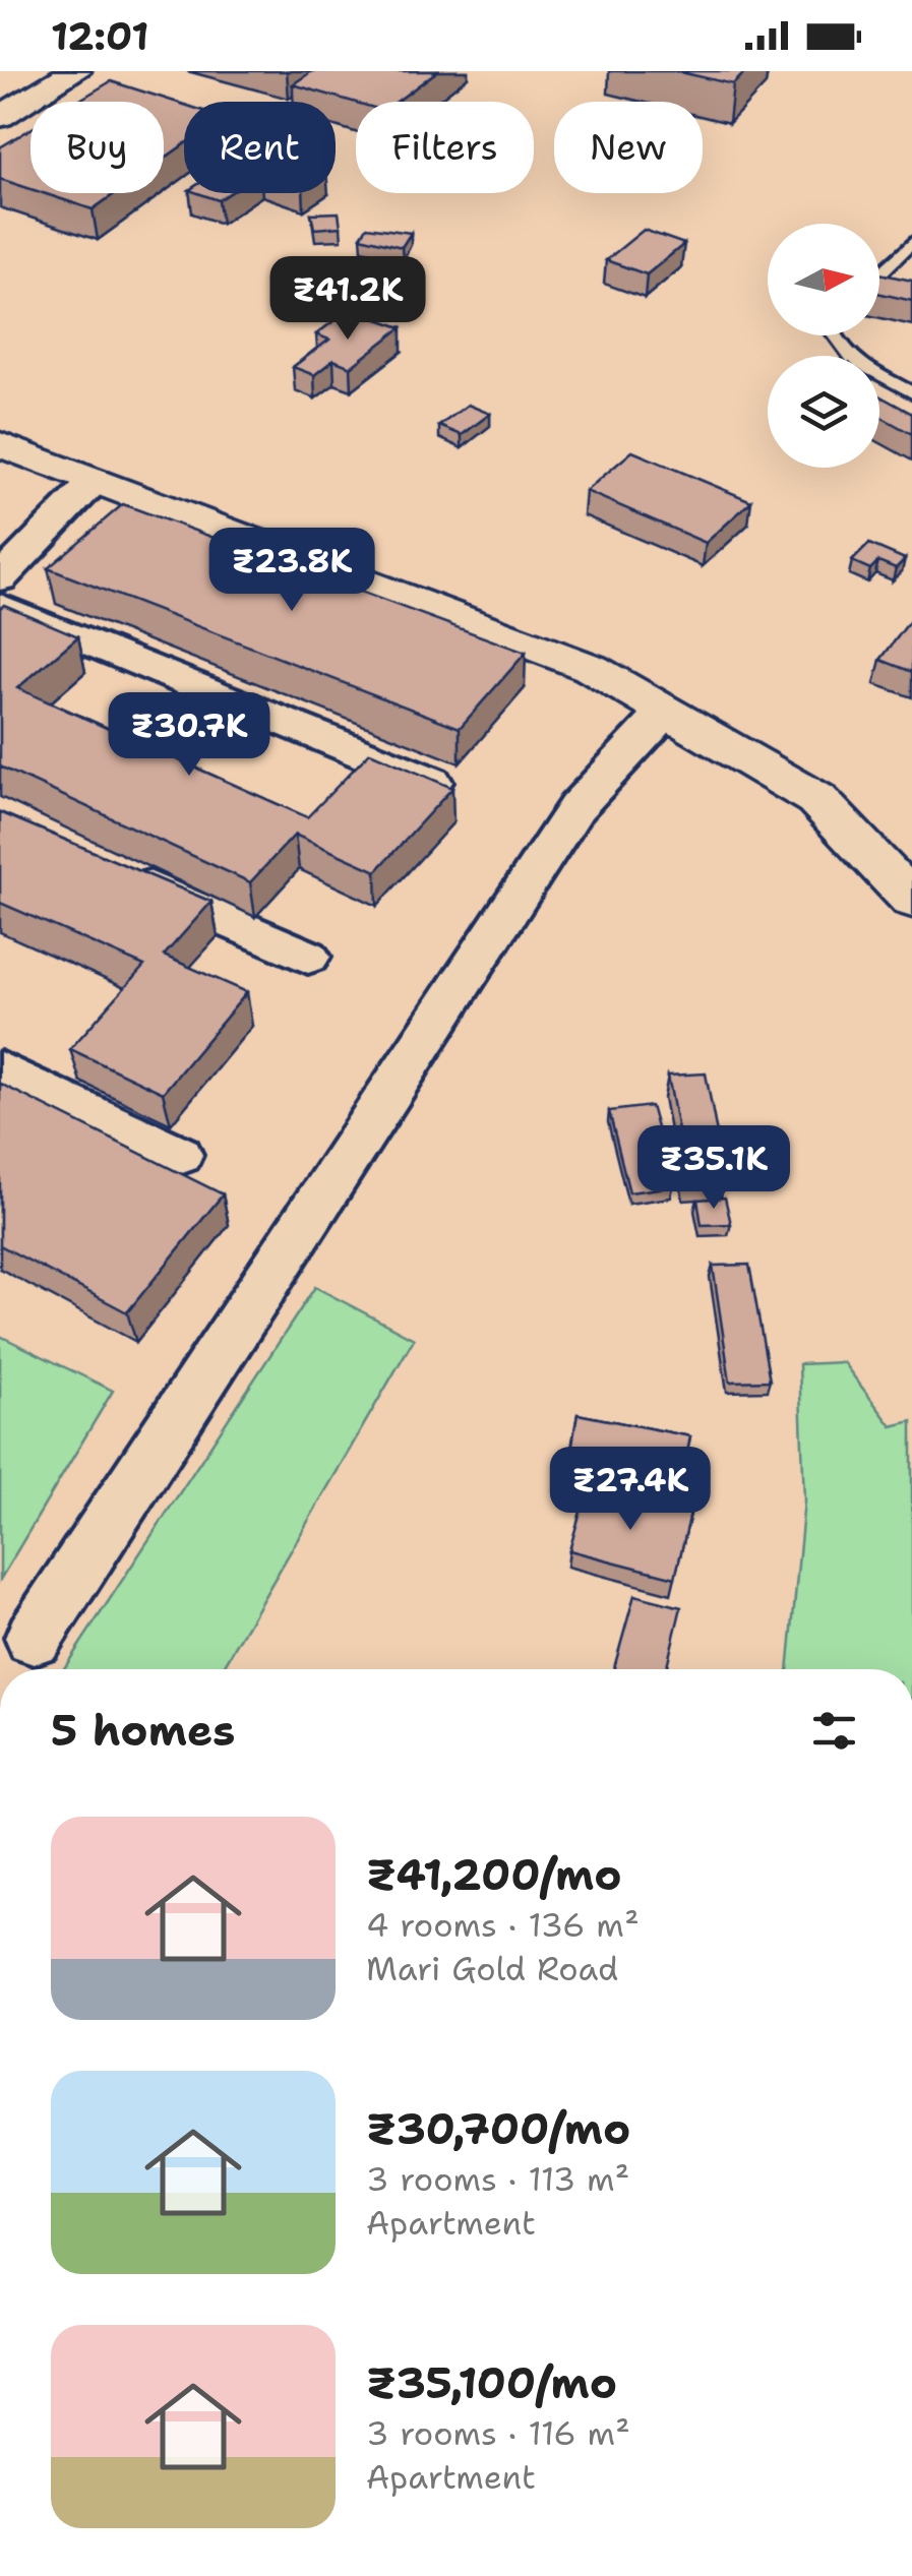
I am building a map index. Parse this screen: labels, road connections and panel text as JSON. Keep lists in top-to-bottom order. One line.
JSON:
{"north":"right","page":{"status":"12:01","chip":["Buy","Rent","Filters","New"],"price":["₹41.2K","₹23.8K","₹30.7K","₹35.1K","₹27.4K"],"heading":"5 homes","list":[{"name":"₹41,200/mo","note":"4 rooms · 136 m² · Mari Gold Road"},{"name":"₹30,700/mo","note":"3 rooms · 113 m² · Apartment"},{"name":"₹35,100/mo","note":"3 rooms · 116 m² · Apartment"}]}}
